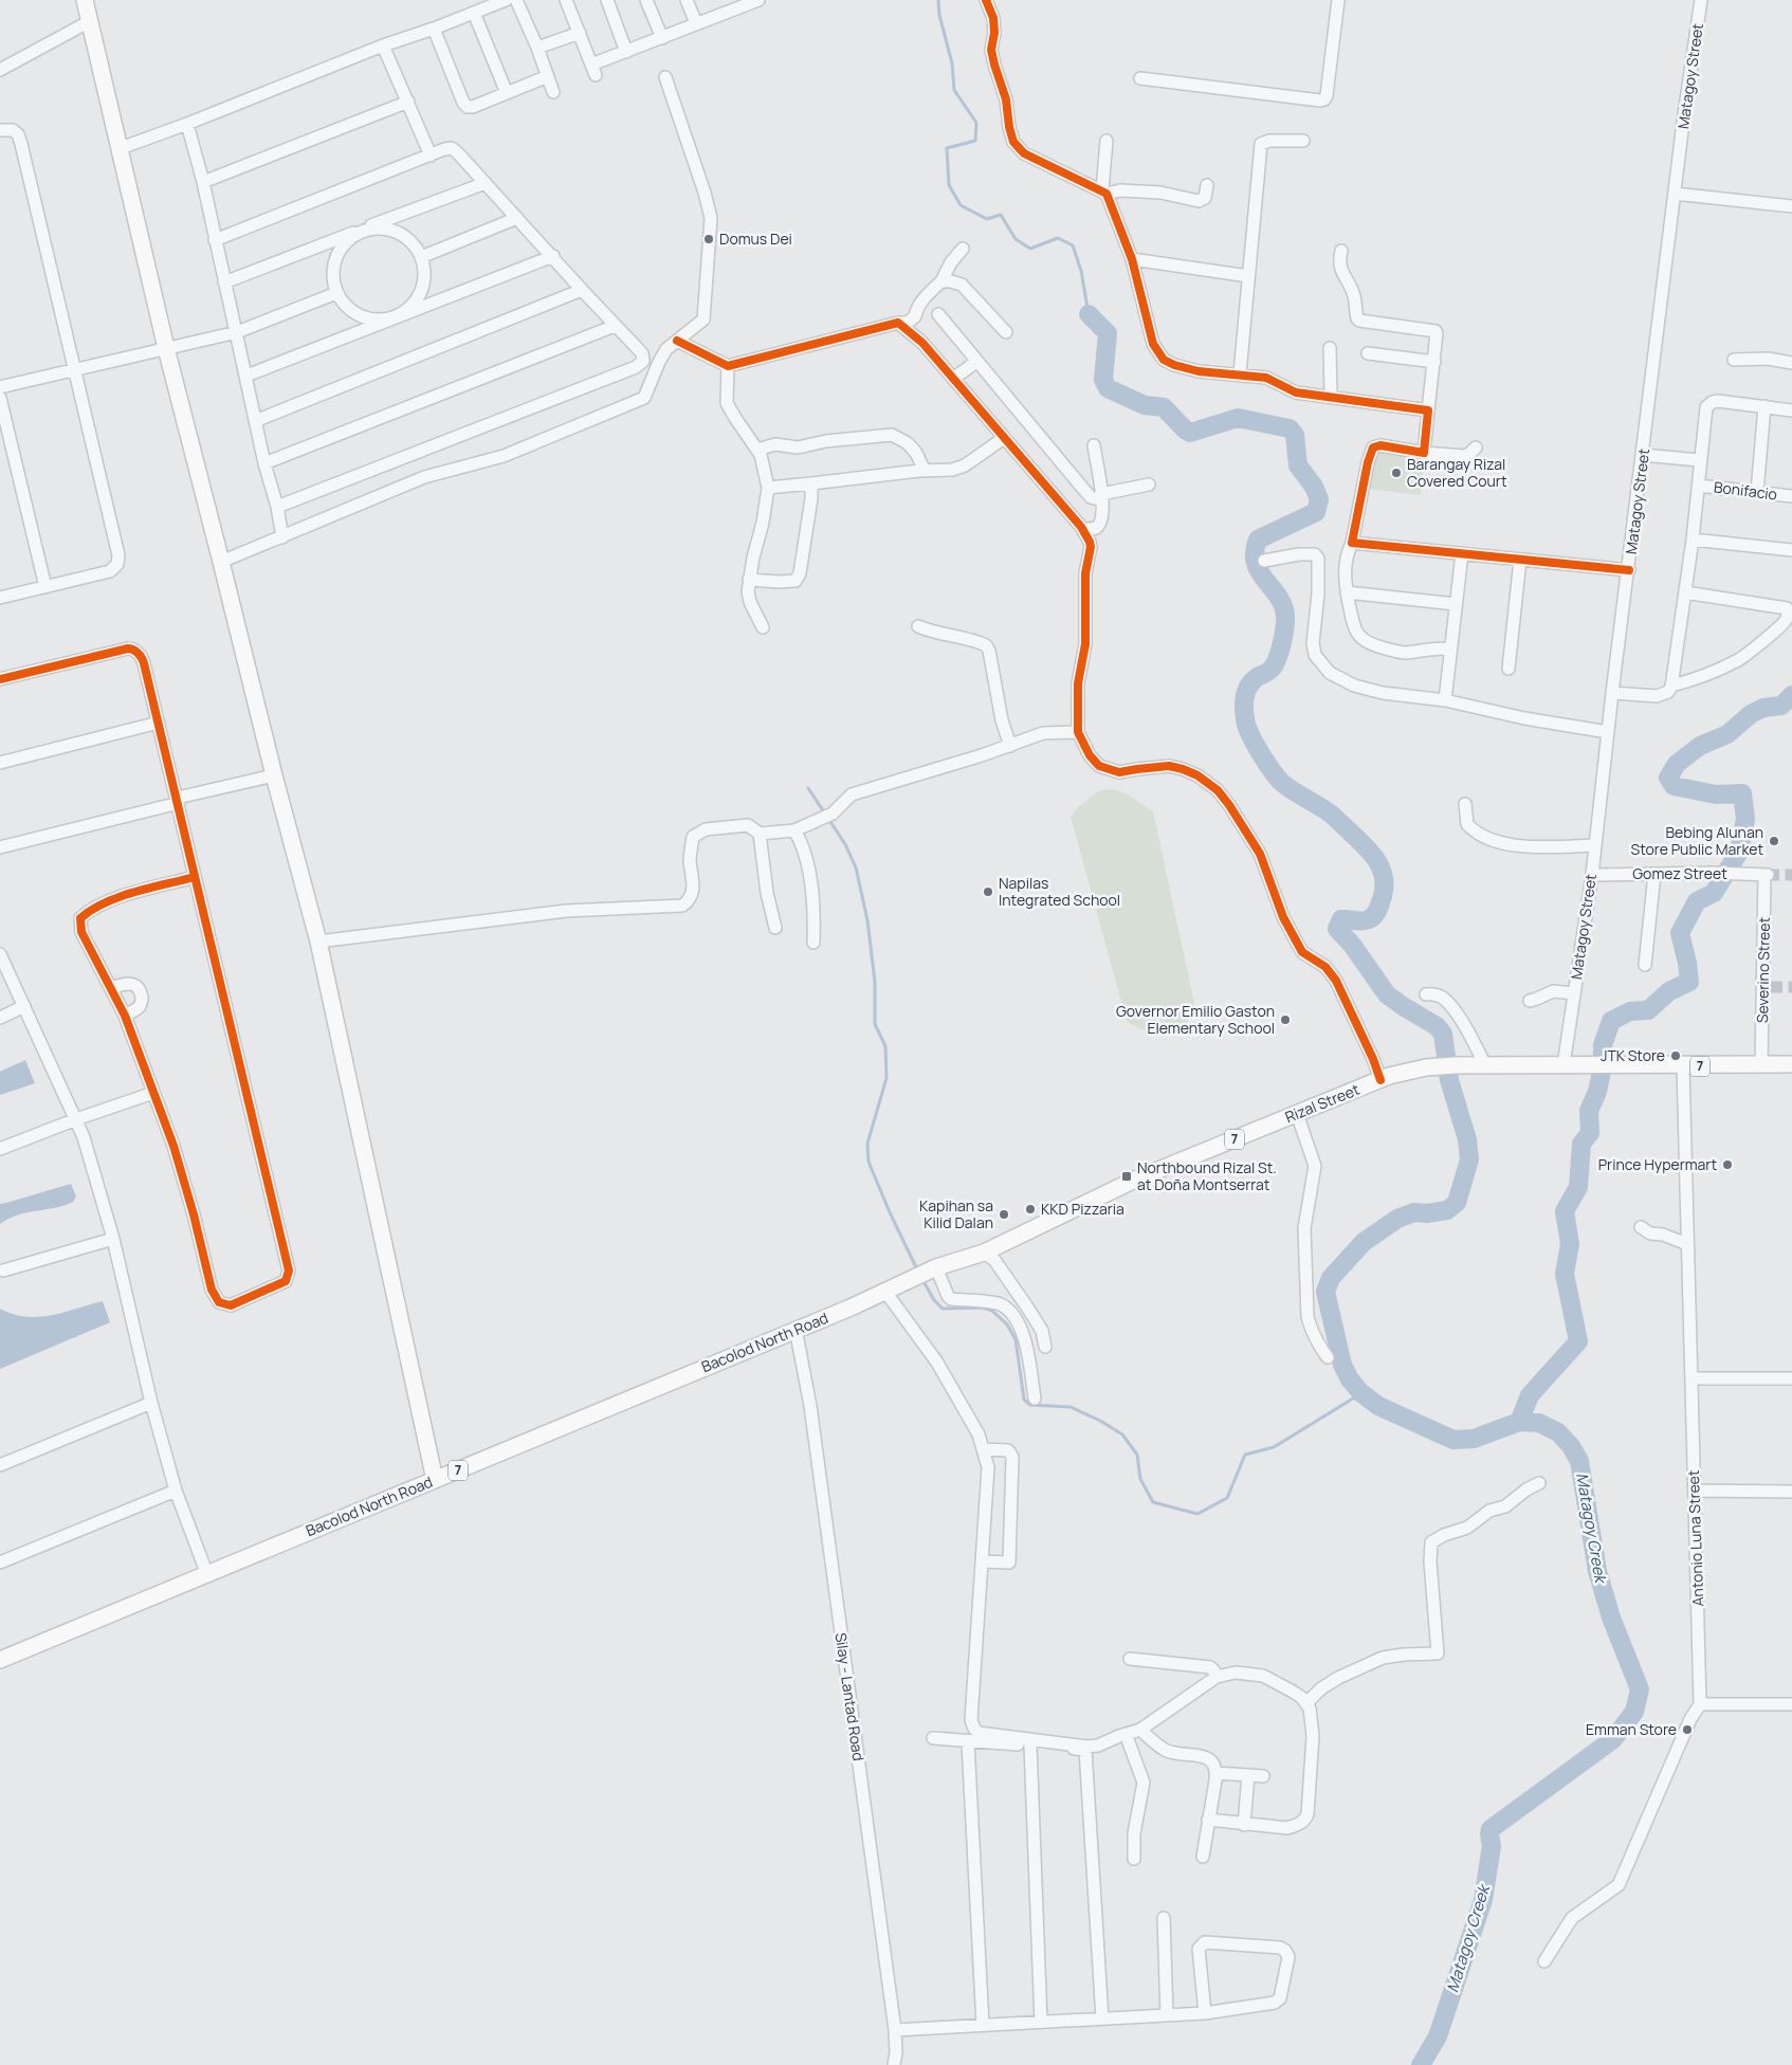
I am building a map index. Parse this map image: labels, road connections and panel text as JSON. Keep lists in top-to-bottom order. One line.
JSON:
{"streets":{"main road":["7","Rizal Street","Bacolod North Road"],"street":["Matagoy Street","Bonifacio","Gomez Street","Severino Street","Antonio Luna Street","Silay - Lantad Road"]},"crossings":[["Matagoy Street","Gomez Street"],["Matagoy Street","Rizal Street"],["Gomez Street","Severino Street"],["Severino Street","Rizal Street"],["Rizal Street","Bacolod North Road"],["Rizal Street","Antonio Luna Street"],["Bacolod North Road","Silay - Lantad Road"]],"water":["Matagoy Creek"],"places":{"other":["Domus Dei","Barangay Rizal Covered Court","Bebing Alunan Store Public Market","Napilas Integrated School","Governor Emilio Gaston Elementary School","JTK Store","Prince Hypermart","KKD Pizzaria","Kapihan sa Kilid Dalan","Emman Store"],"transit":["Northbound Rizal St. at Doña Montserrat"]}}
